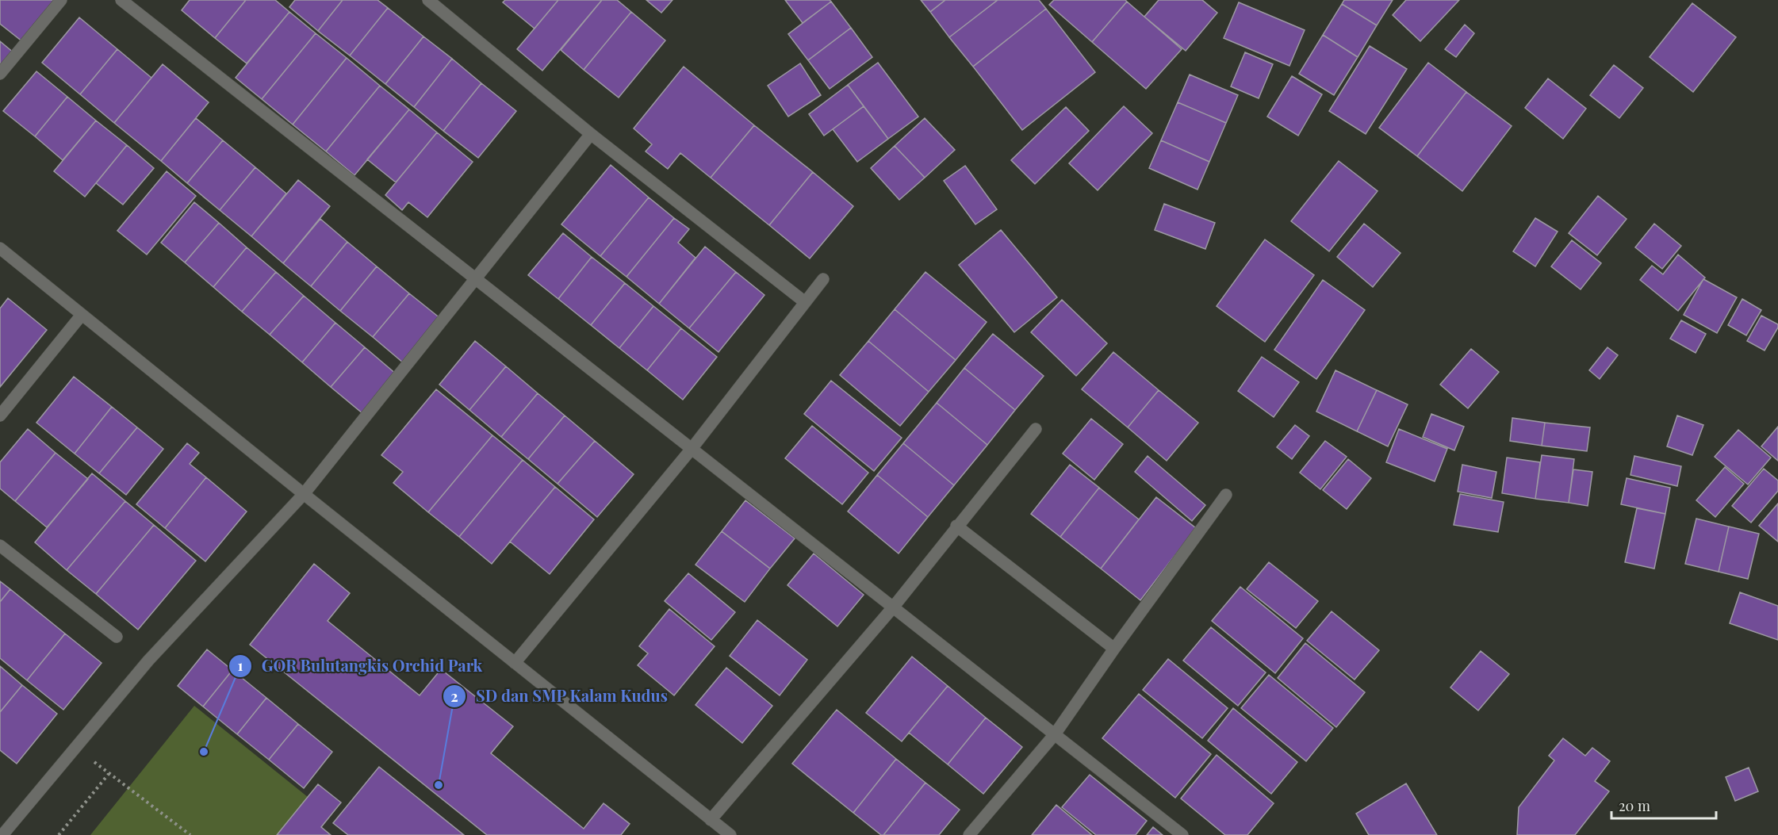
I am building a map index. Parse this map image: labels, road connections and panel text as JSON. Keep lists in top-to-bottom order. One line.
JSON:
{"places":["GOR Bulutangkis Orchid Park","SD dan SMP Kalam Kudus"],"scale_bar":"20 m"}
